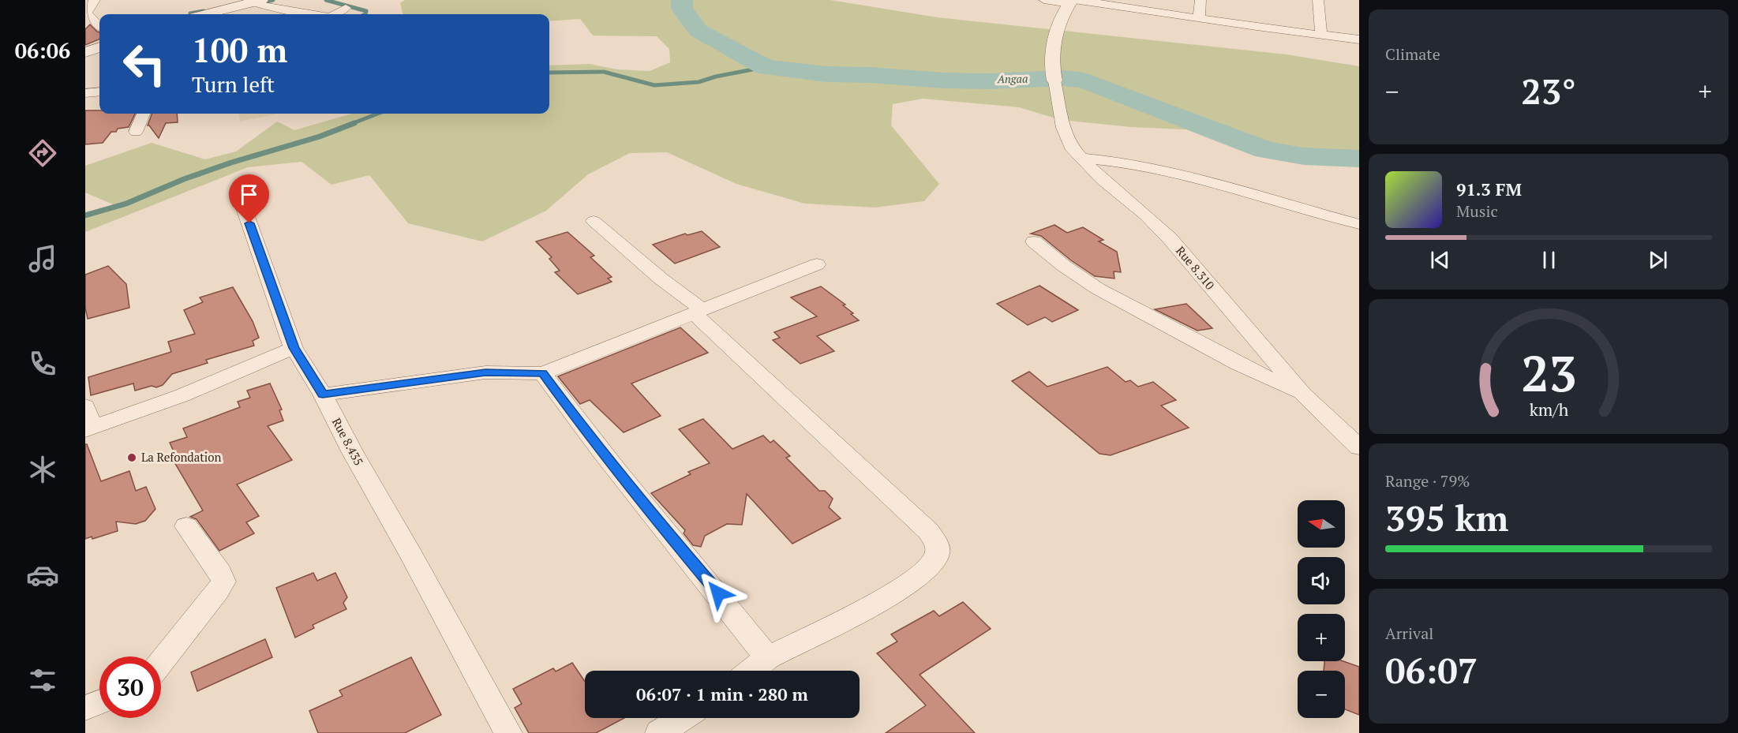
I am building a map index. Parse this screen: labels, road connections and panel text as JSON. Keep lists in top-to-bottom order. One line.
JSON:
{"streets":{"street":["Rue 8.310","Rue 8.435"]},"water":["Angaa"],"places":["La Refondation"],"north":"left","page":{"tabs":"06:06","tile":["Climate",["Range · 79%","395 km"],["Arrival","06:07"]],"turn":["100 m","Turn left"],"heat":["−","23°","+"],"song":["91.3 FM","Music"],"map_buttons":["+","−"],"limit":"30","trip":"06:07 · 1 min · 280 m","gauge":["23","km/h"]}}
